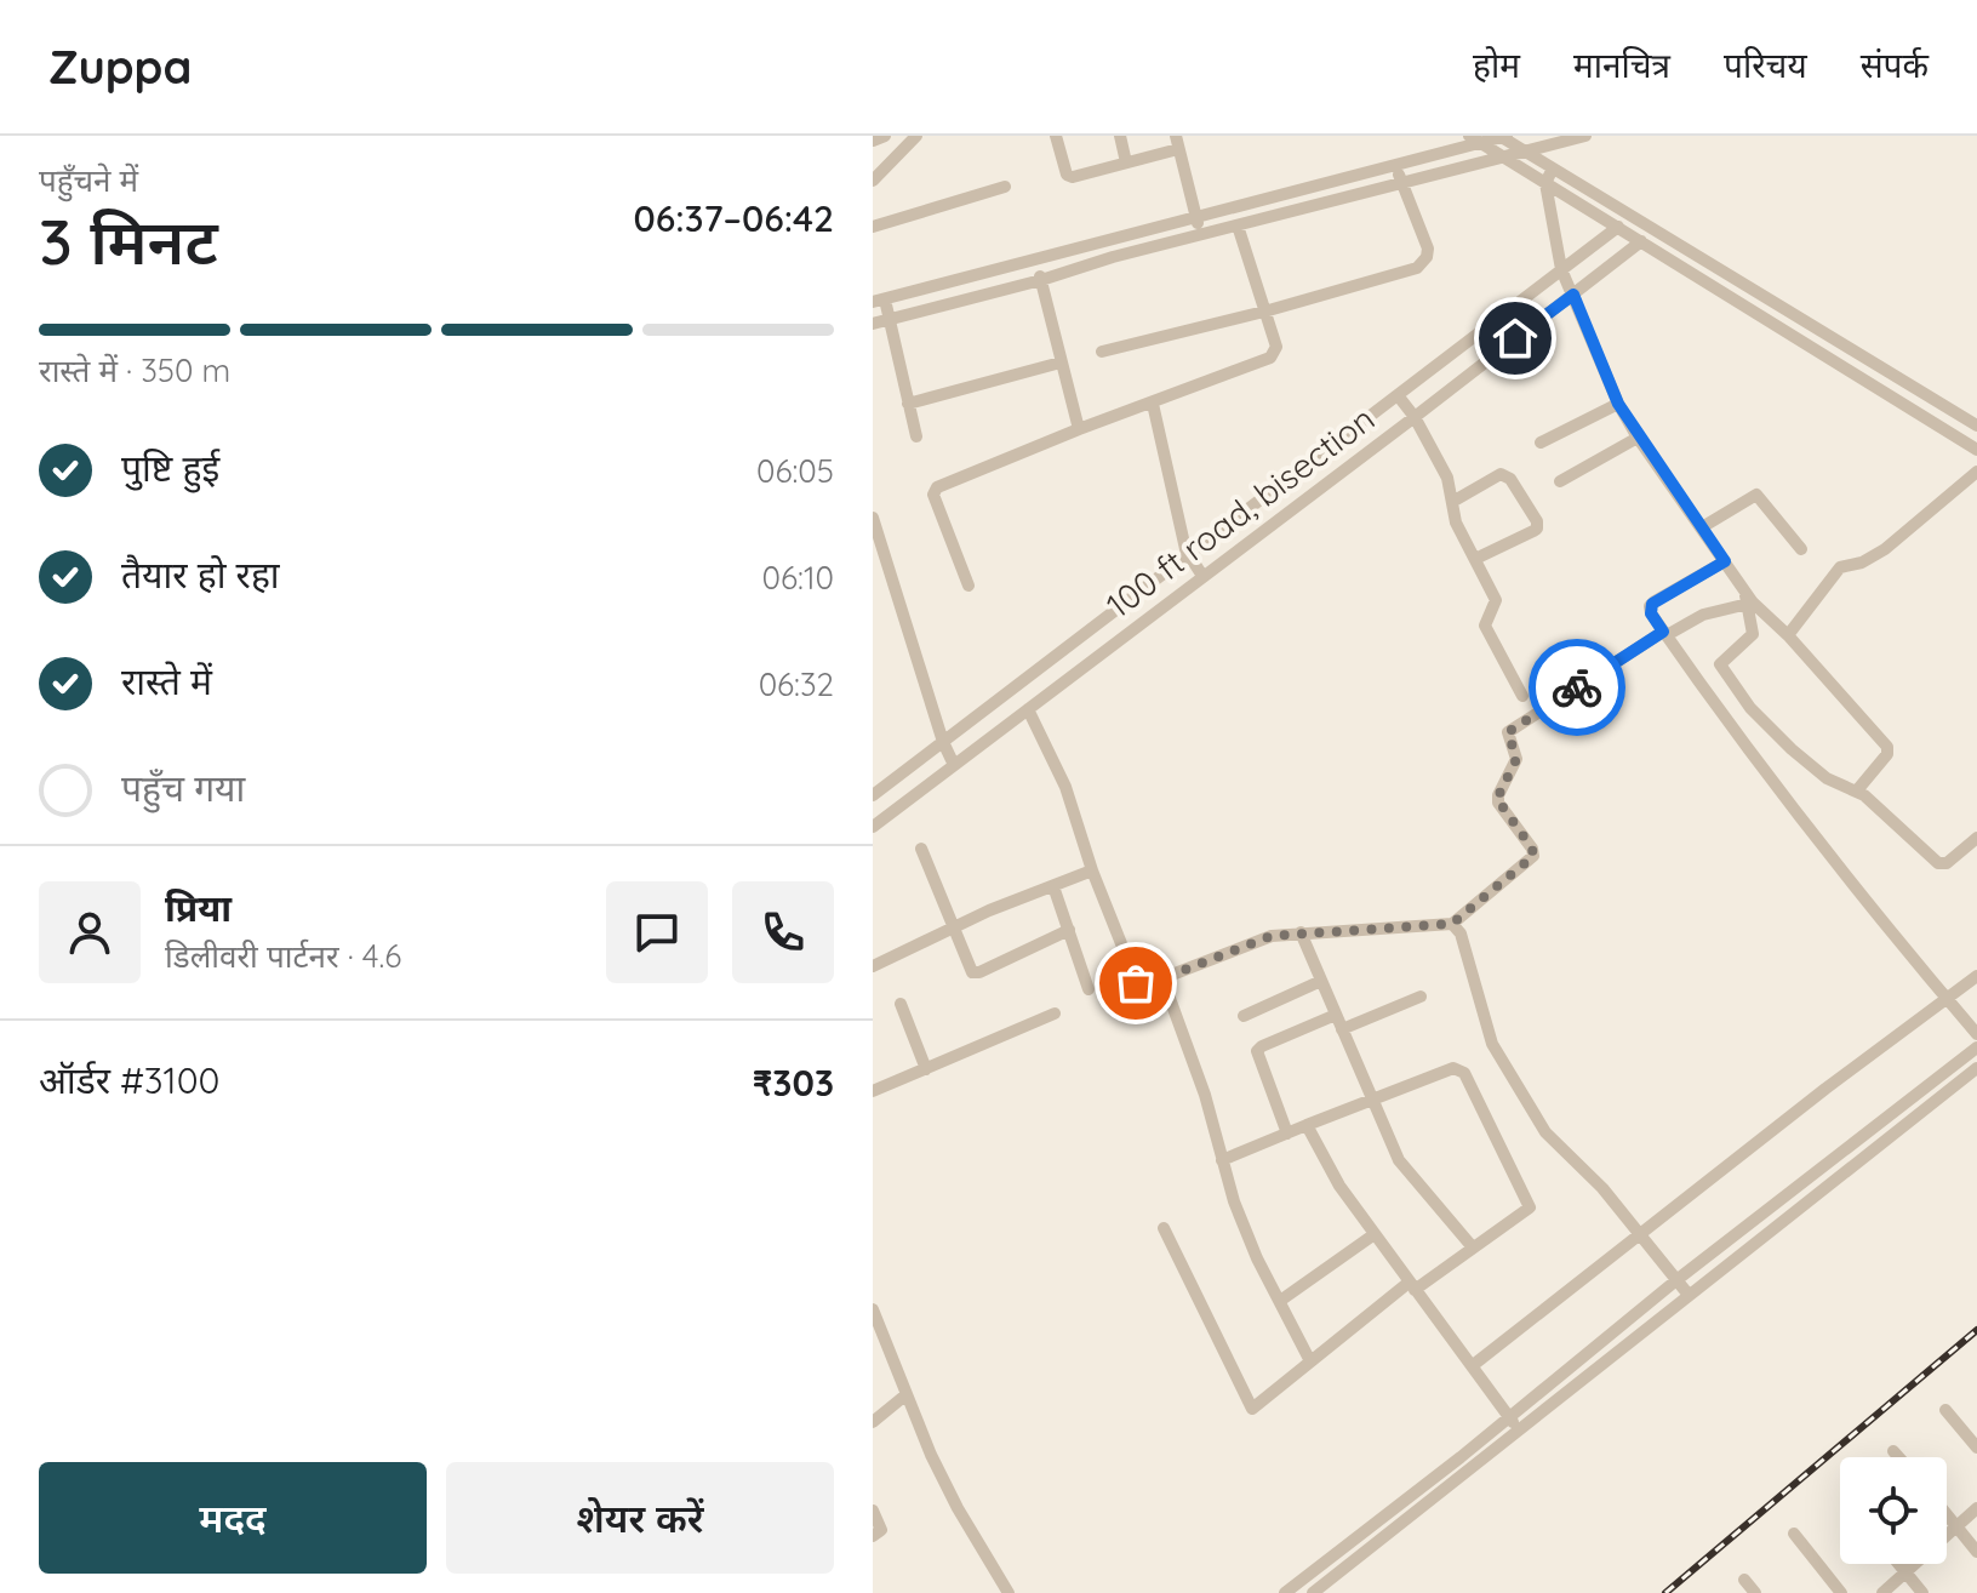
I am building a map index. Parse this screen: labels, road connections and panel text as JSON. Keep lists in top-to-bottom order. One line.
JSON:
{"streets":{"street":["100 ft road, bisection"]},"page":{"header":"Zuppa","nav":["होम","मानचित्र","परिचय","संपर्क"],"heading":["3 मिनट","पहुँचने में","06:37–06:42"],"panel":["प्रिया","डिलीवरी पार्टनर · 4.6","ऑर्डर #3100","₹303"],"bar":"रास्ते में · 350 m","list":[["पुष्टि हुई","06:05"],["तैयार हो रहा","06:10"],["रास्ते में","06:32"],"पहुँच गया"],"buttons":["मदद","शेयर करें"]}}
